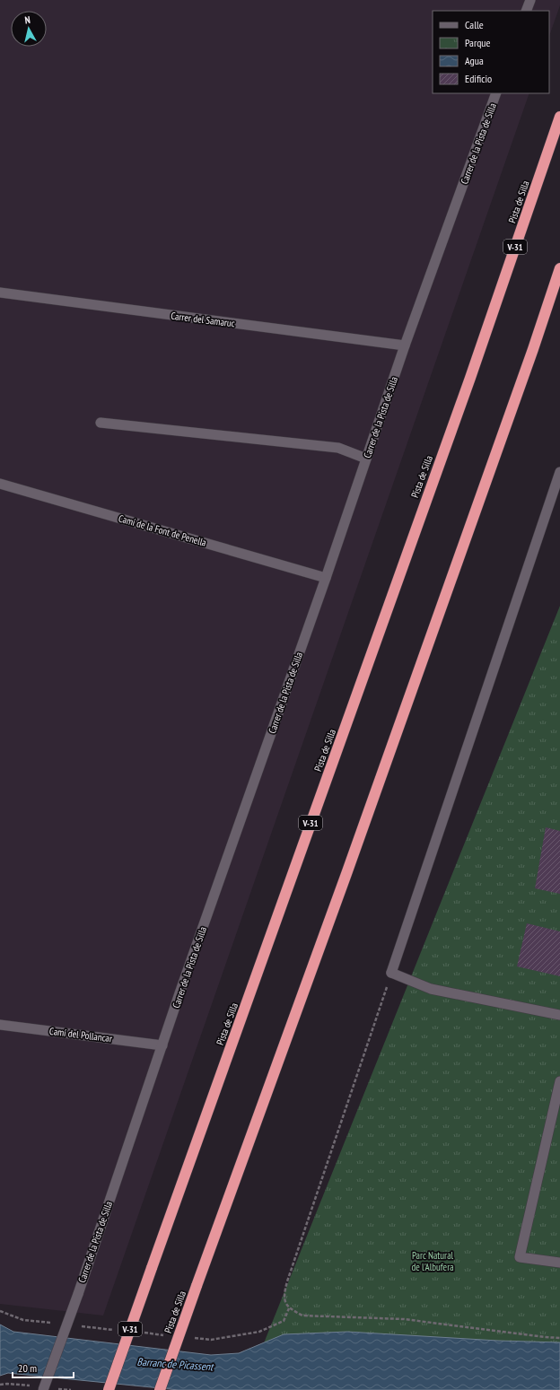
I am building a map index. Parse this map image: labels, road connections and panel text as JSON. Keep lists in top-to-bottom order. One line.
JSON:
{"streets":{"highway":["Pista de Silla","V-31"],"street":["Carrer de la Pista de Silla","Carrer del Samaruc","Camí de la Font de Penella","Camí del Pollancar"]},"crossings":[["Carrer de la Pista de Silla","Carrer del Samaruc"],["Carrer de la Pista de Silla","Camí de la Font de Penella"],["Carrer de la Pista de Silla","Camí del Pollancar"]],"water":["Barranc de Picassent"],"parks":["Parc Natural de l'Albufera"],"legend":["Calle","Parque","Agua","Edificio"],"scale_bar":"20 m","north":"top"}
